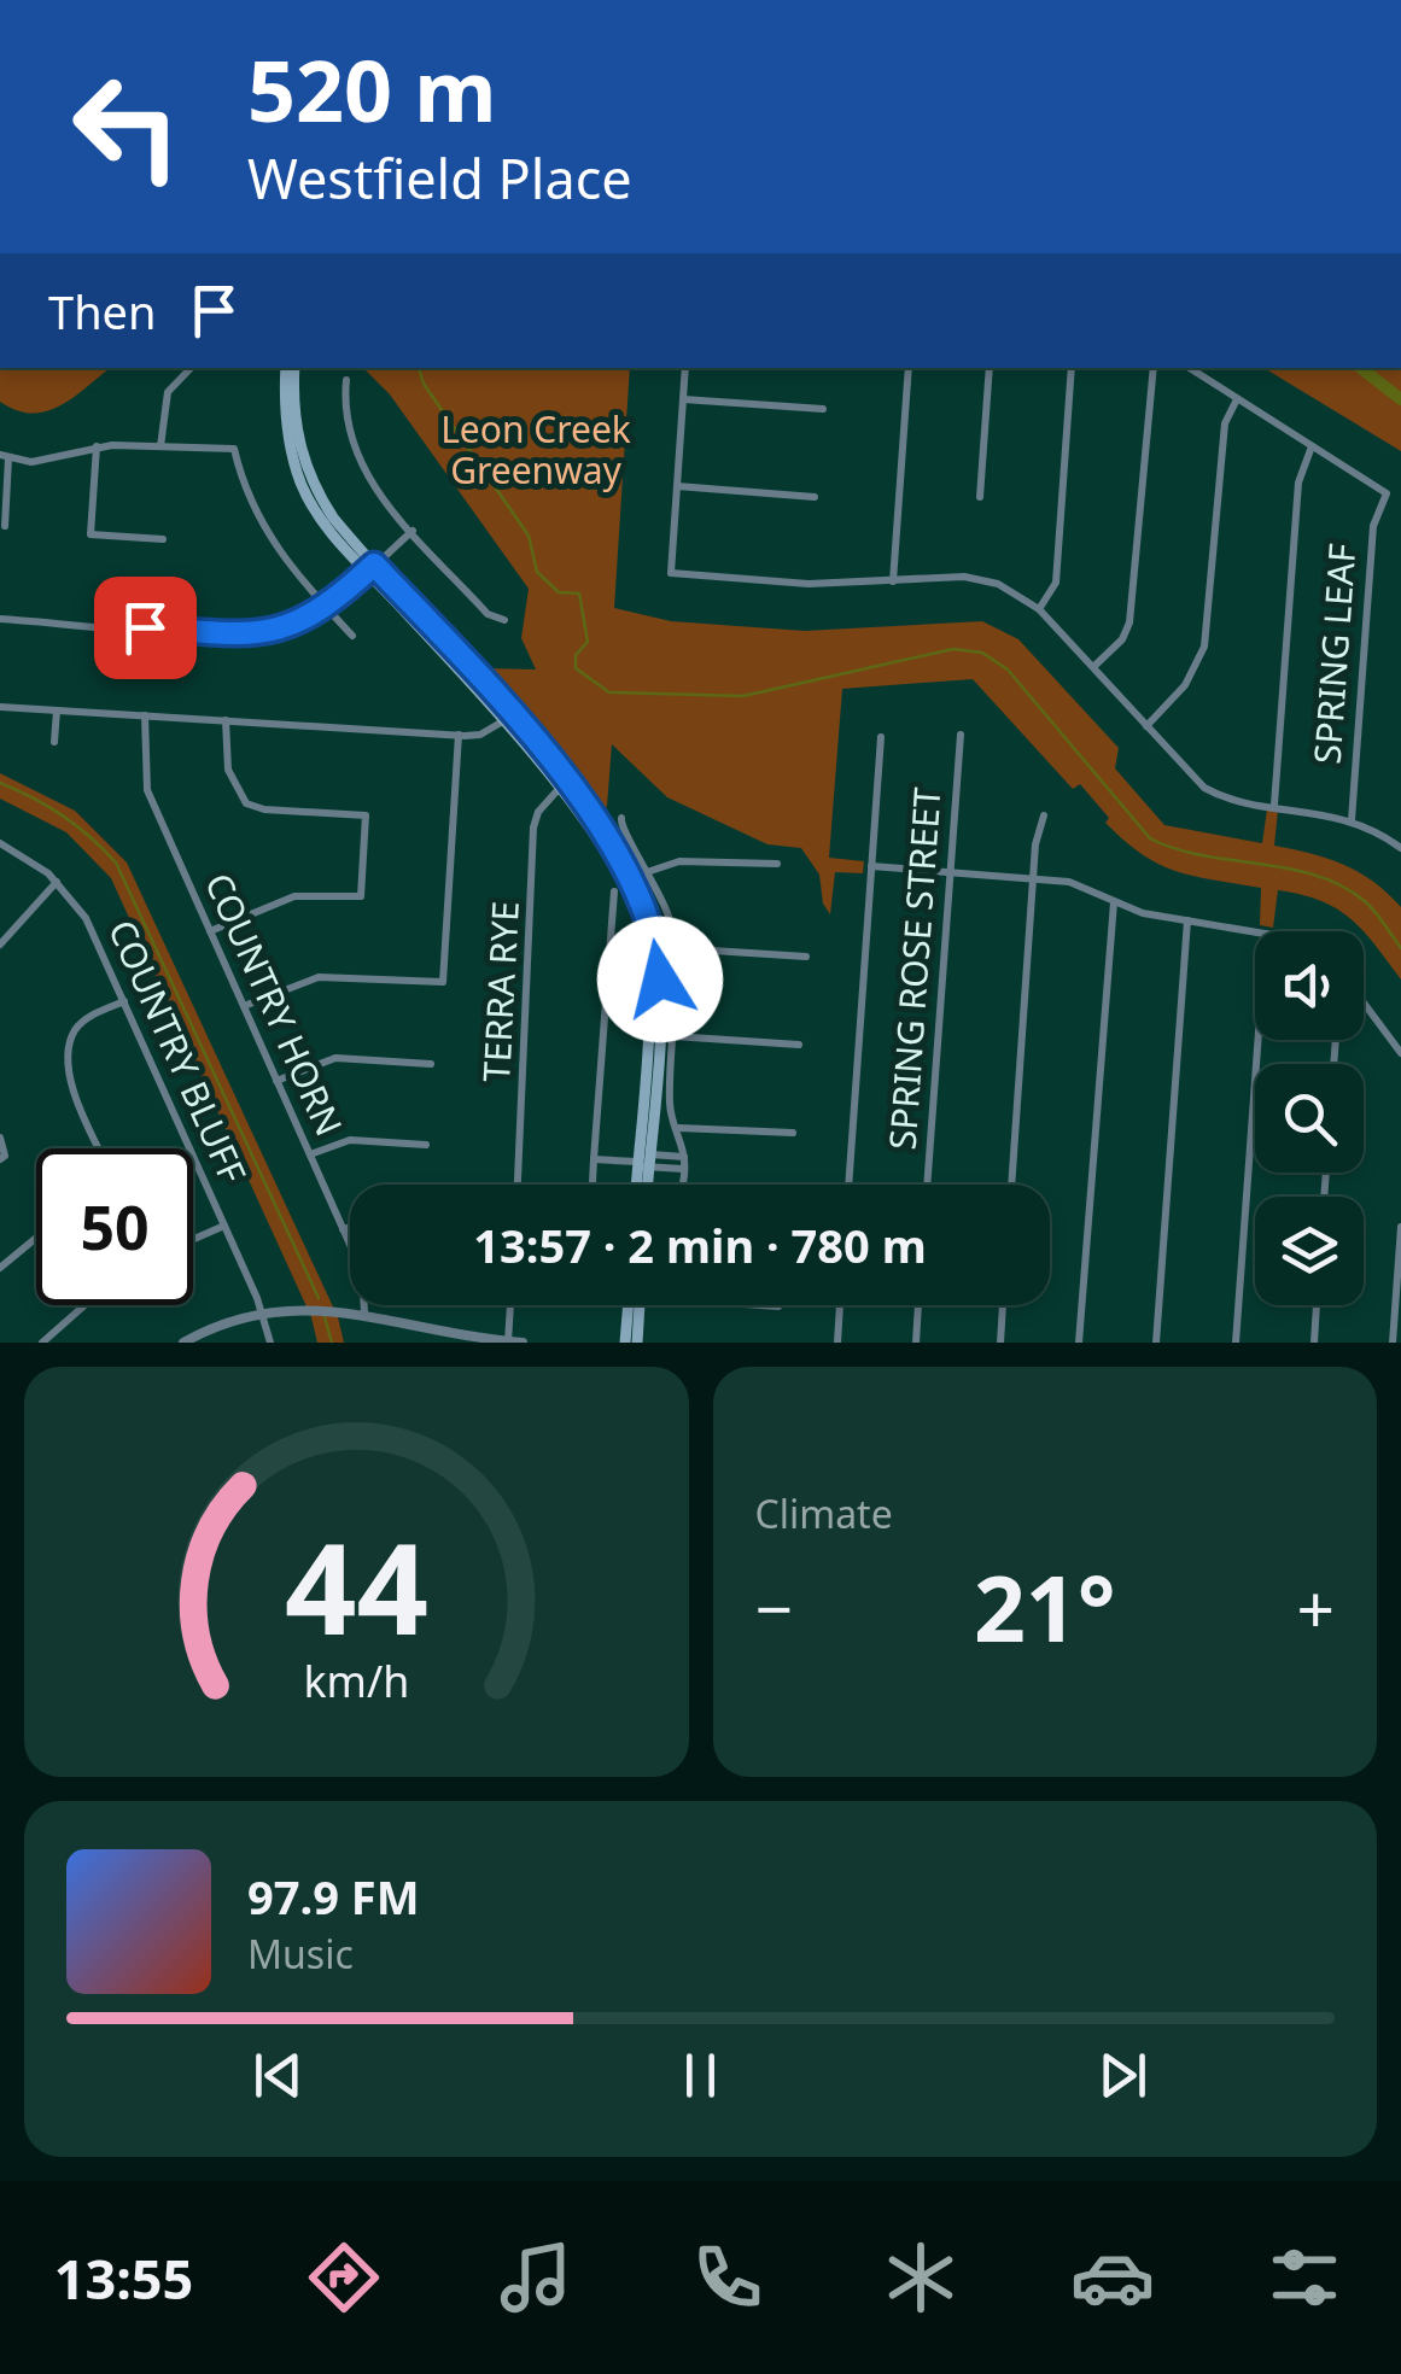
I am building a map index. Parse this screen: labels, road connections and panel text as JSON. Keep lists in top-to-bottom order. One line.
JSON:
{"streets":{"street":["SPRING LEAF","SPRING ROSE STREET","TERRA RYE","COUNTRY HORN","COUNTRY BLUFF"]},"parks":["Leon Creek Greenway"],"page":{"turn":["520 m","Westfield Place"],"then":"Then","limit":"50","trip":"13:57 · 2 min · 780 m","tile":"Climate","heat":["−","21°","+"],"song":["97.9 FM","Music"],"tabs":"13:55","gauge":["44","km/h"]}}
